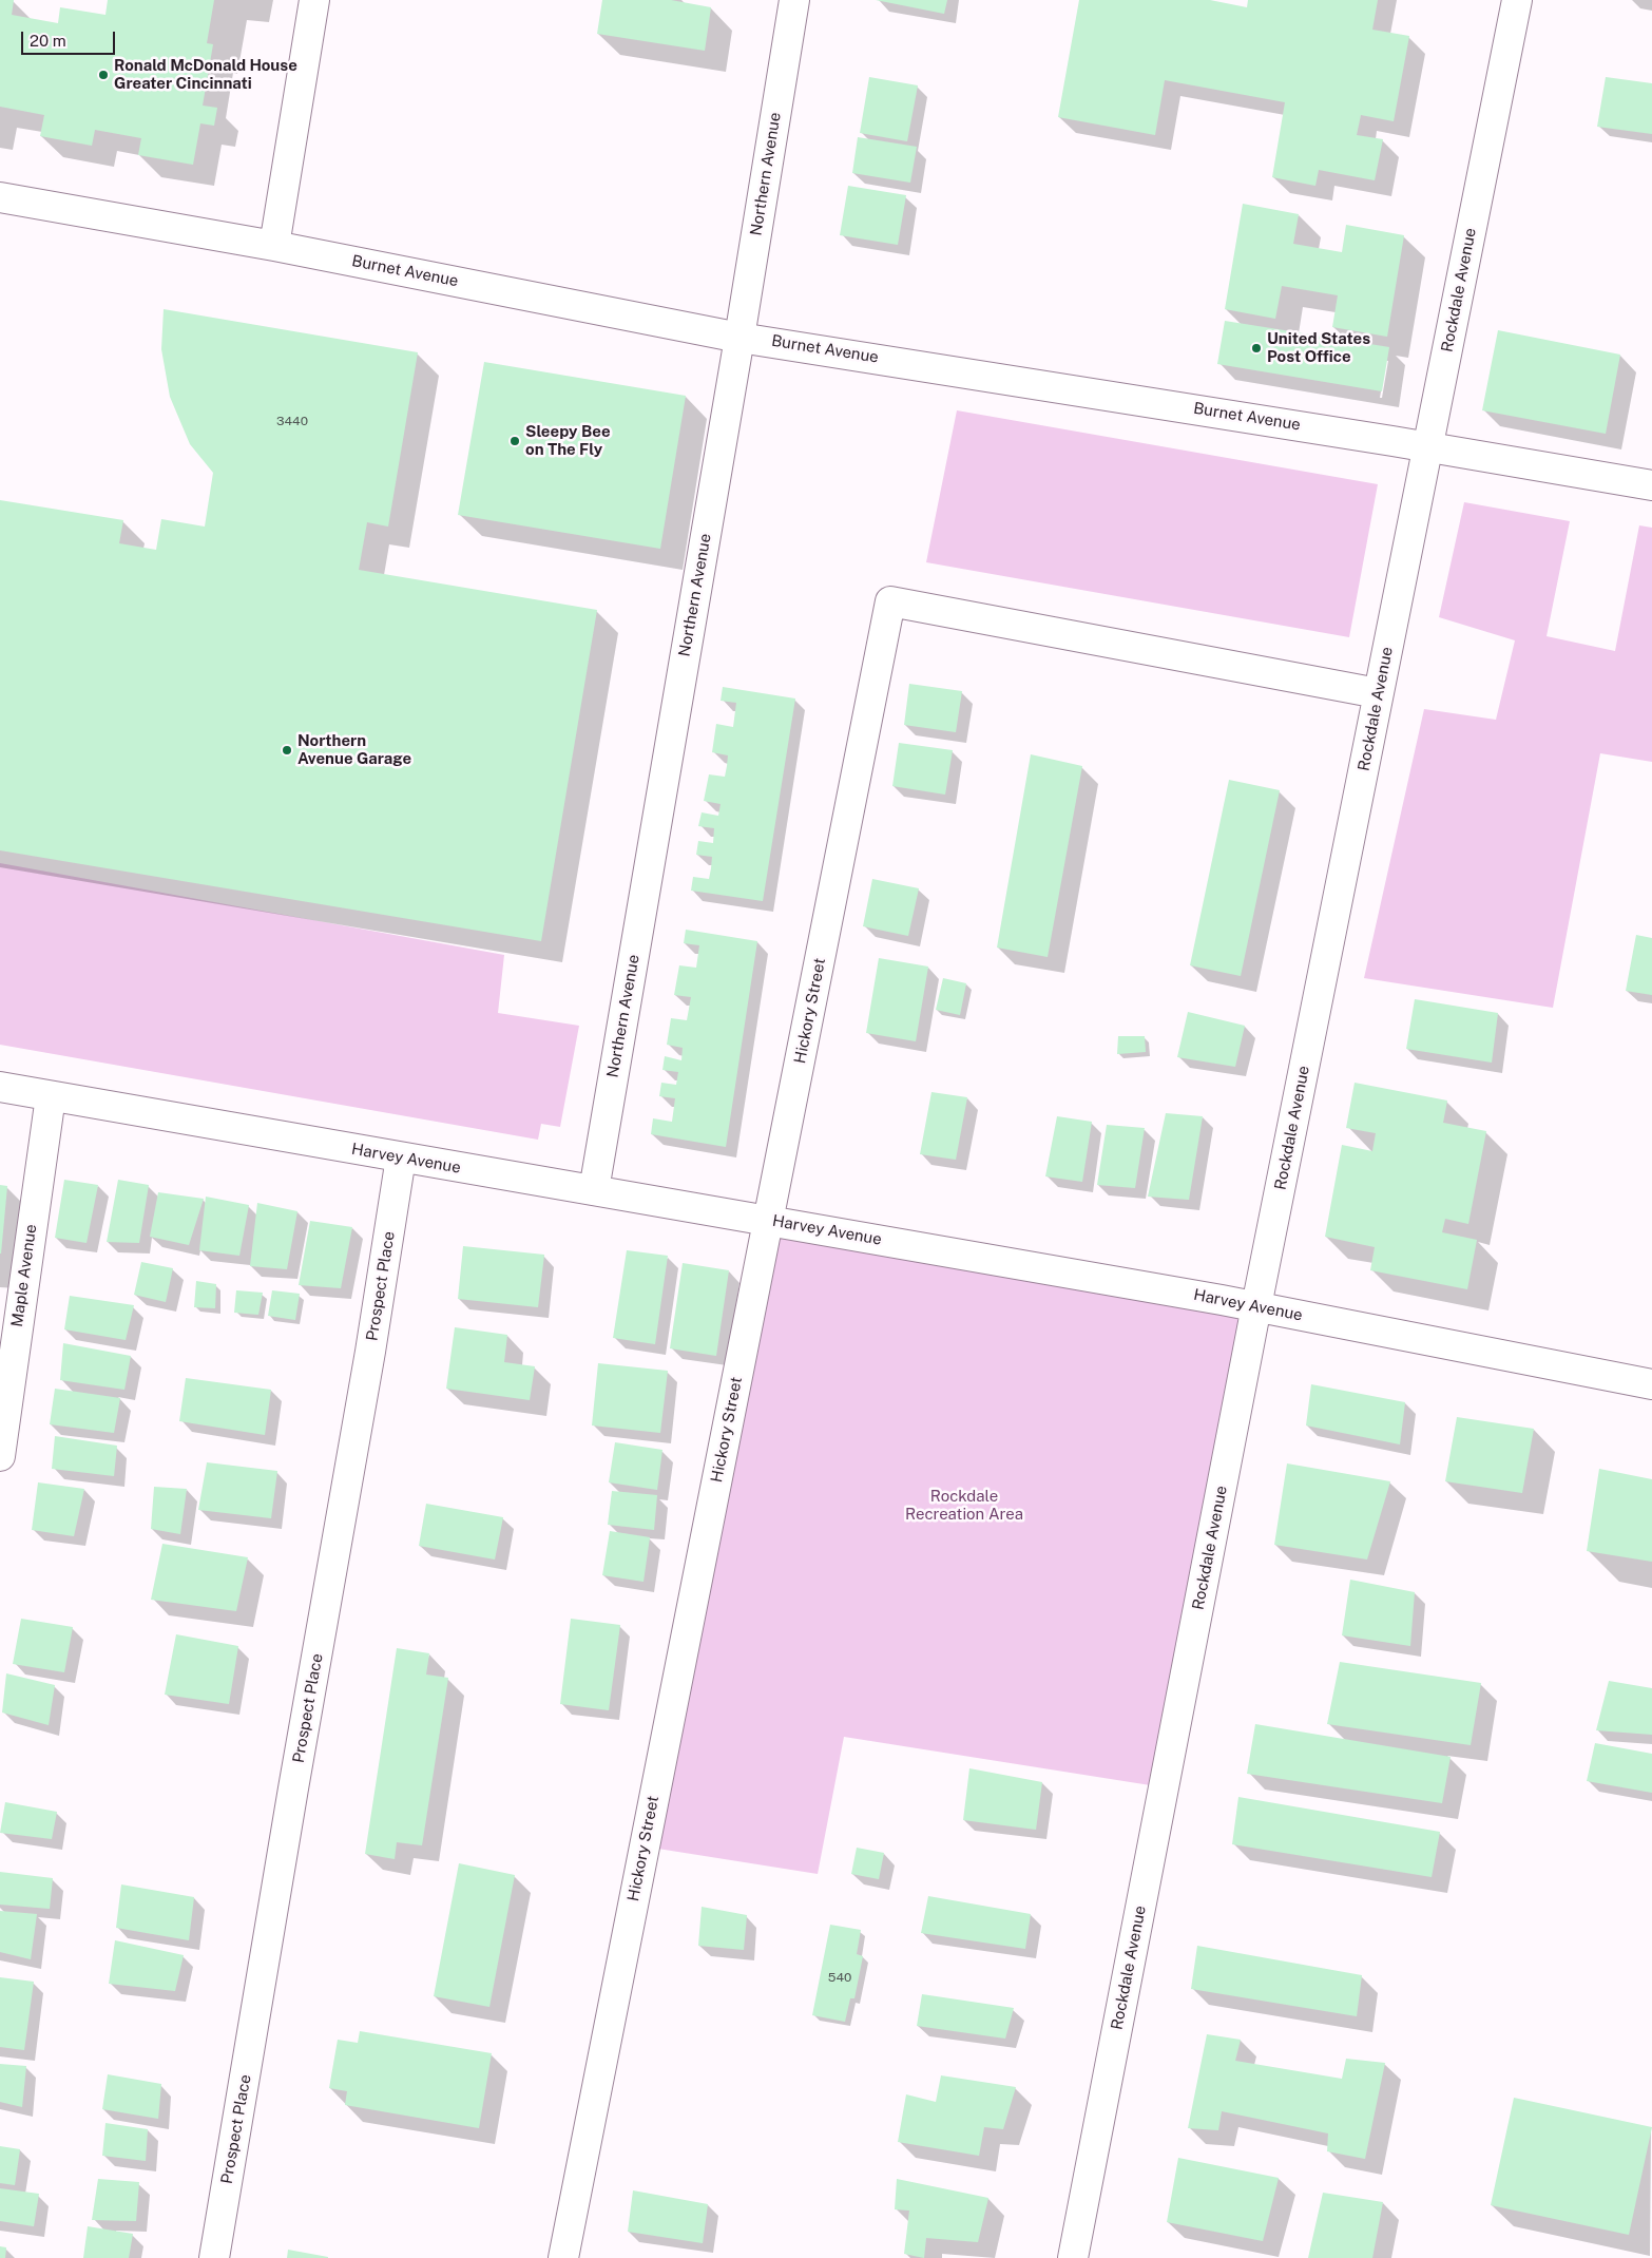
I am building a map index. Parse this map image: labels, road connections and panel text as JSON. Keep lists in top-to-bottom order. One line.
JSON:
{"streets":{"street":["Northern Avenue","Burnet Avenue","Rockdale Avenue","Hickory Street","Harvey Avenue","Maple Avenue","Prospect Place"]},"crossings":[["Northern Avenue","Burnet Avenue"],["Northern Avenue","Harvey Avenue"],["Burnet Avenue","Rockdale Avenue"],["Rockdale Avenue","Hickory Street"],["Rockdale Avenue","Harvey Avenue"],["Hickory Street","Harvey Avenue"],["Harvey Avenue","Maple Avenue"],["Harvey Avenue","Prospect Place"]],"parks":["Rockdale Recreation Area"],"places":["Ronald McDonald House Greater Cincinnati","United States Post Office","Sleepy Bee on The Fly","Northern Avenue Garage"],"house_numbers":["3440","540"],"scale_bar":"20 m"}
